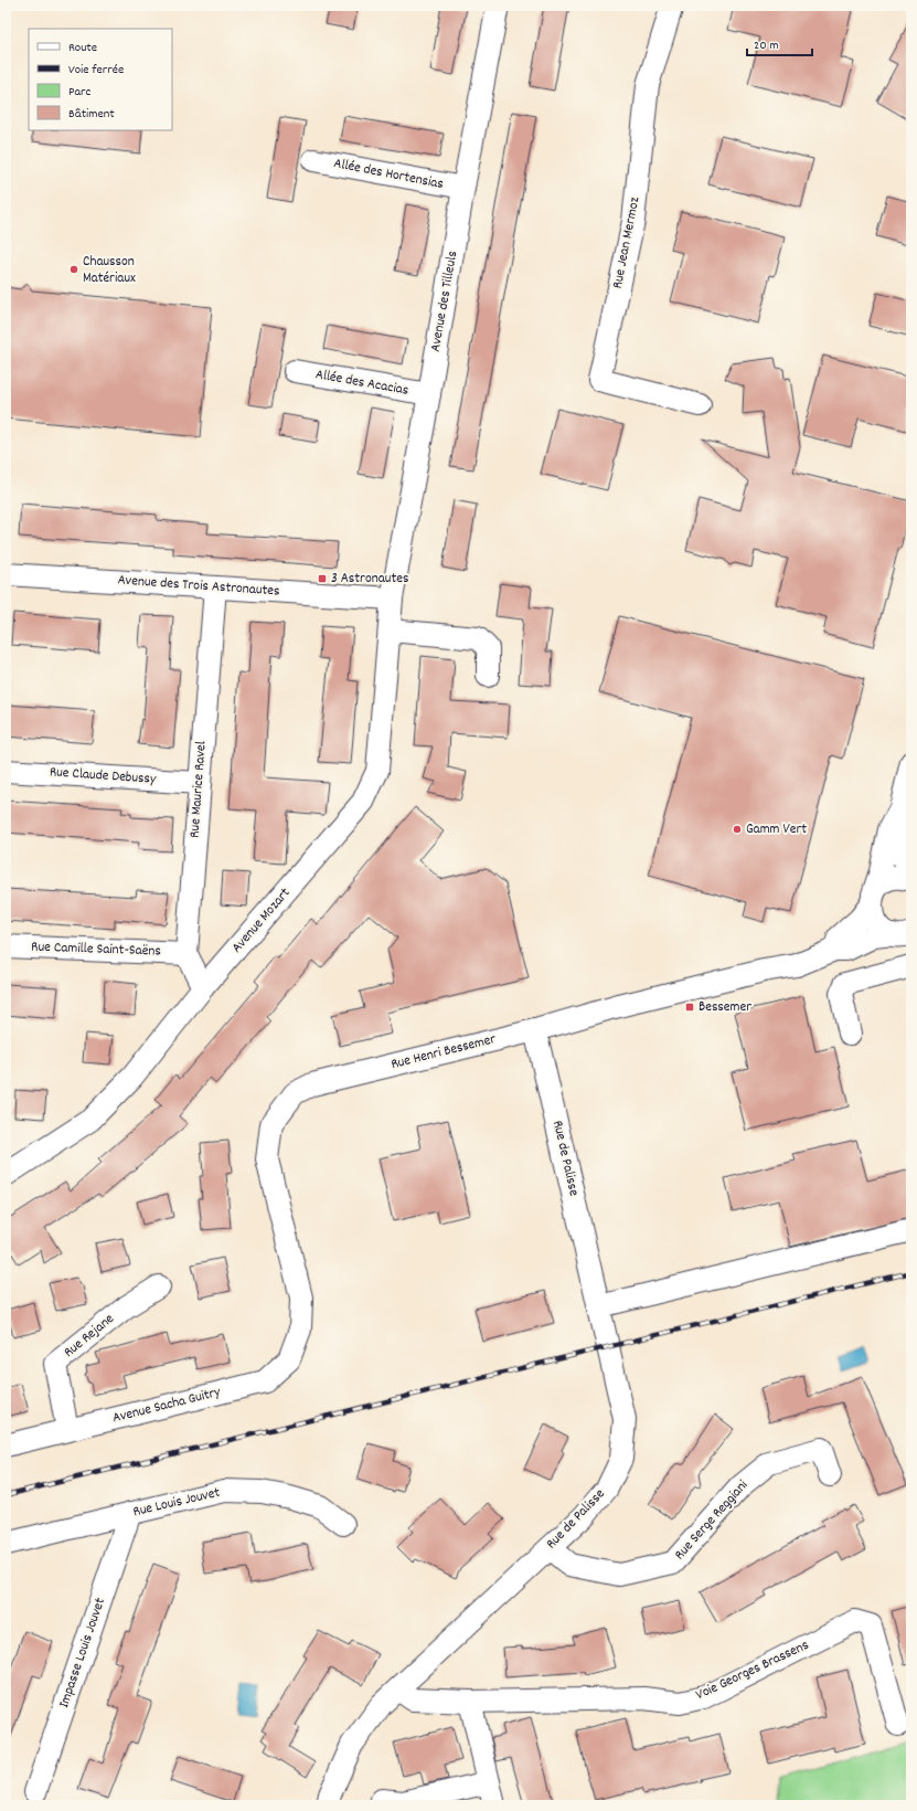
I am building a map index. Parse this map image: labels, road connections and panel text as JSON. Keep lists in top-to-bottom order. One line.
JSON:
{"streets":{"street":["Allée des Hortensias","Rue Jean Mermoz","Avenue des Tilleuls","Allée des Acacias","Avenue des Trois Astronautes","Rue Claude Debussy","Rue Maurice Ravel","Avenue Mozart","Rue Camille Saint-Saëns","Rue Henri Bessemer","Rue de Palisse","Rue Rejane","Avenue Sacha Guitry","Rue Louis Jouvet","Rue Serge Reggiani","Impasse Louis Jouvet","Voie Georges Brassens"]},"crossings":[["Allée des Hortensias","Avenue des Tilleuls"],["Avenue des Tilleuls","Allée des Acacias"],["Avenue des Tilleuls","Avenue des Trois Astronautes"],["Avenue des Tilleuls","Avenue Mozart"],["Avenue des Trois Astronautes","Rue Maurice Ravel"],["Avenue des Trois Astronautes","Avenue Mozart"],["Rue Claude Debussy","Rue Maurice Ravel"],["Rue Maurice Ravel","Rue Camille Saint-Saëns"],["Rue Henri Bessemer","Rue de Palisse"],["Rue Henri Bessemer","Avenue Sacha Guitry"],["Rue de Palisse","Rue Serge Reggiani"],["Rue de Palisse","Voie Georges Brassens"],["Rue Rejane","Avenue Sacha Guitry"],["Rue Louis Jouvet","Impasse Louis Jouvet"]],"places":{"other":["Chausson Matériaux","Gamm Vert"],"transit":["3 Astronautes","Bessemer"]},"legend":["Route","Voie ferrée","Parc","Bâtiment"],"scale_bar":"20 m"}
